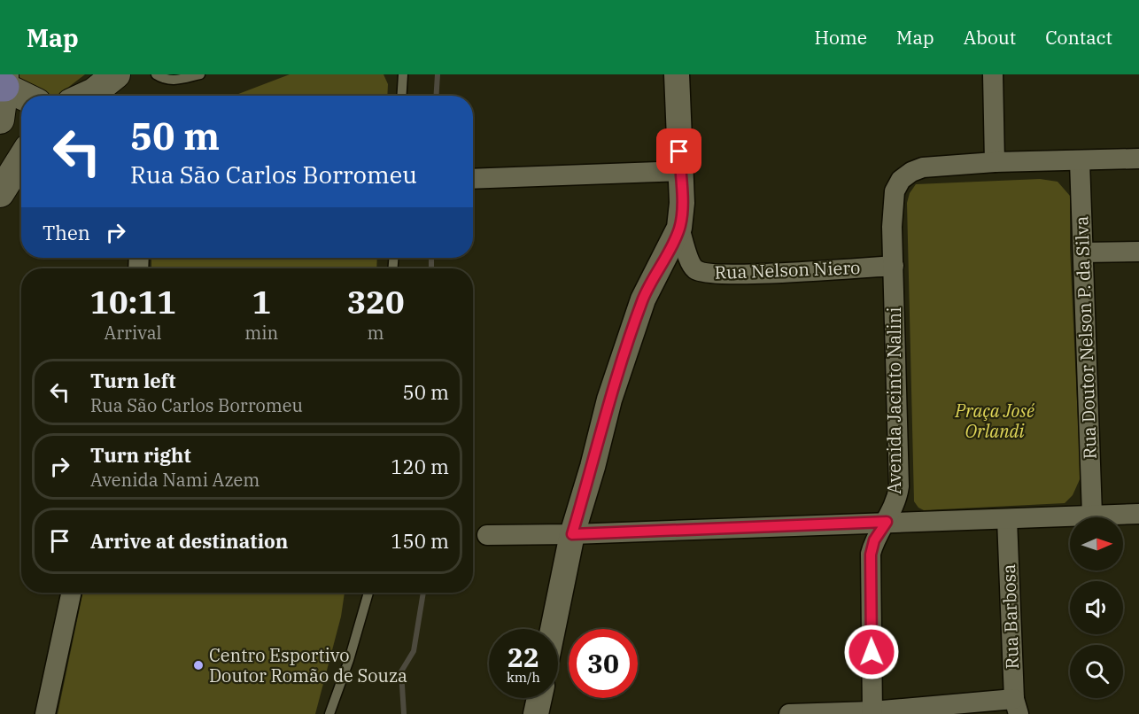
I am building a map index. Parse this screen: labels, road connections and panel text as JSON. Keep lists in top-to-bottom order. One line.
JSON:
{"streets":{"street":["Rua Nelson Niero","Rua Doutor Nelson P. da Silva","Avenida Jacinto Nalini","Rua Barbosa"]},"crossings":[["Rua Nelson Niero","Avenida Jacinto Nalini"],["Rua Doutor Nelson P. da Silva","Avenida Jacinto Nalini"]],"parks":["Praça José Orlandi"],"places":["Centro Esportivo Doutor Romão de Souza"],"north":"right","page":{"header":"Map","nav":["Home","Map","About","Contact"],"turn":["50 m","Rua São Carlos Borromeu"],"then":"Then","eta":["10:11","Arrival","1","min","320","m"],"list":[{"name":"Turn left","note":"Rua São Carlos Borromeu","value":"50 m"},{"name":"Turn right","note":"Avenida Nami Azem","value":"120 m"},{"name":"Arrive at destination","value":"150 m"}],"speed":"22 km/h","limit":"30"}}
